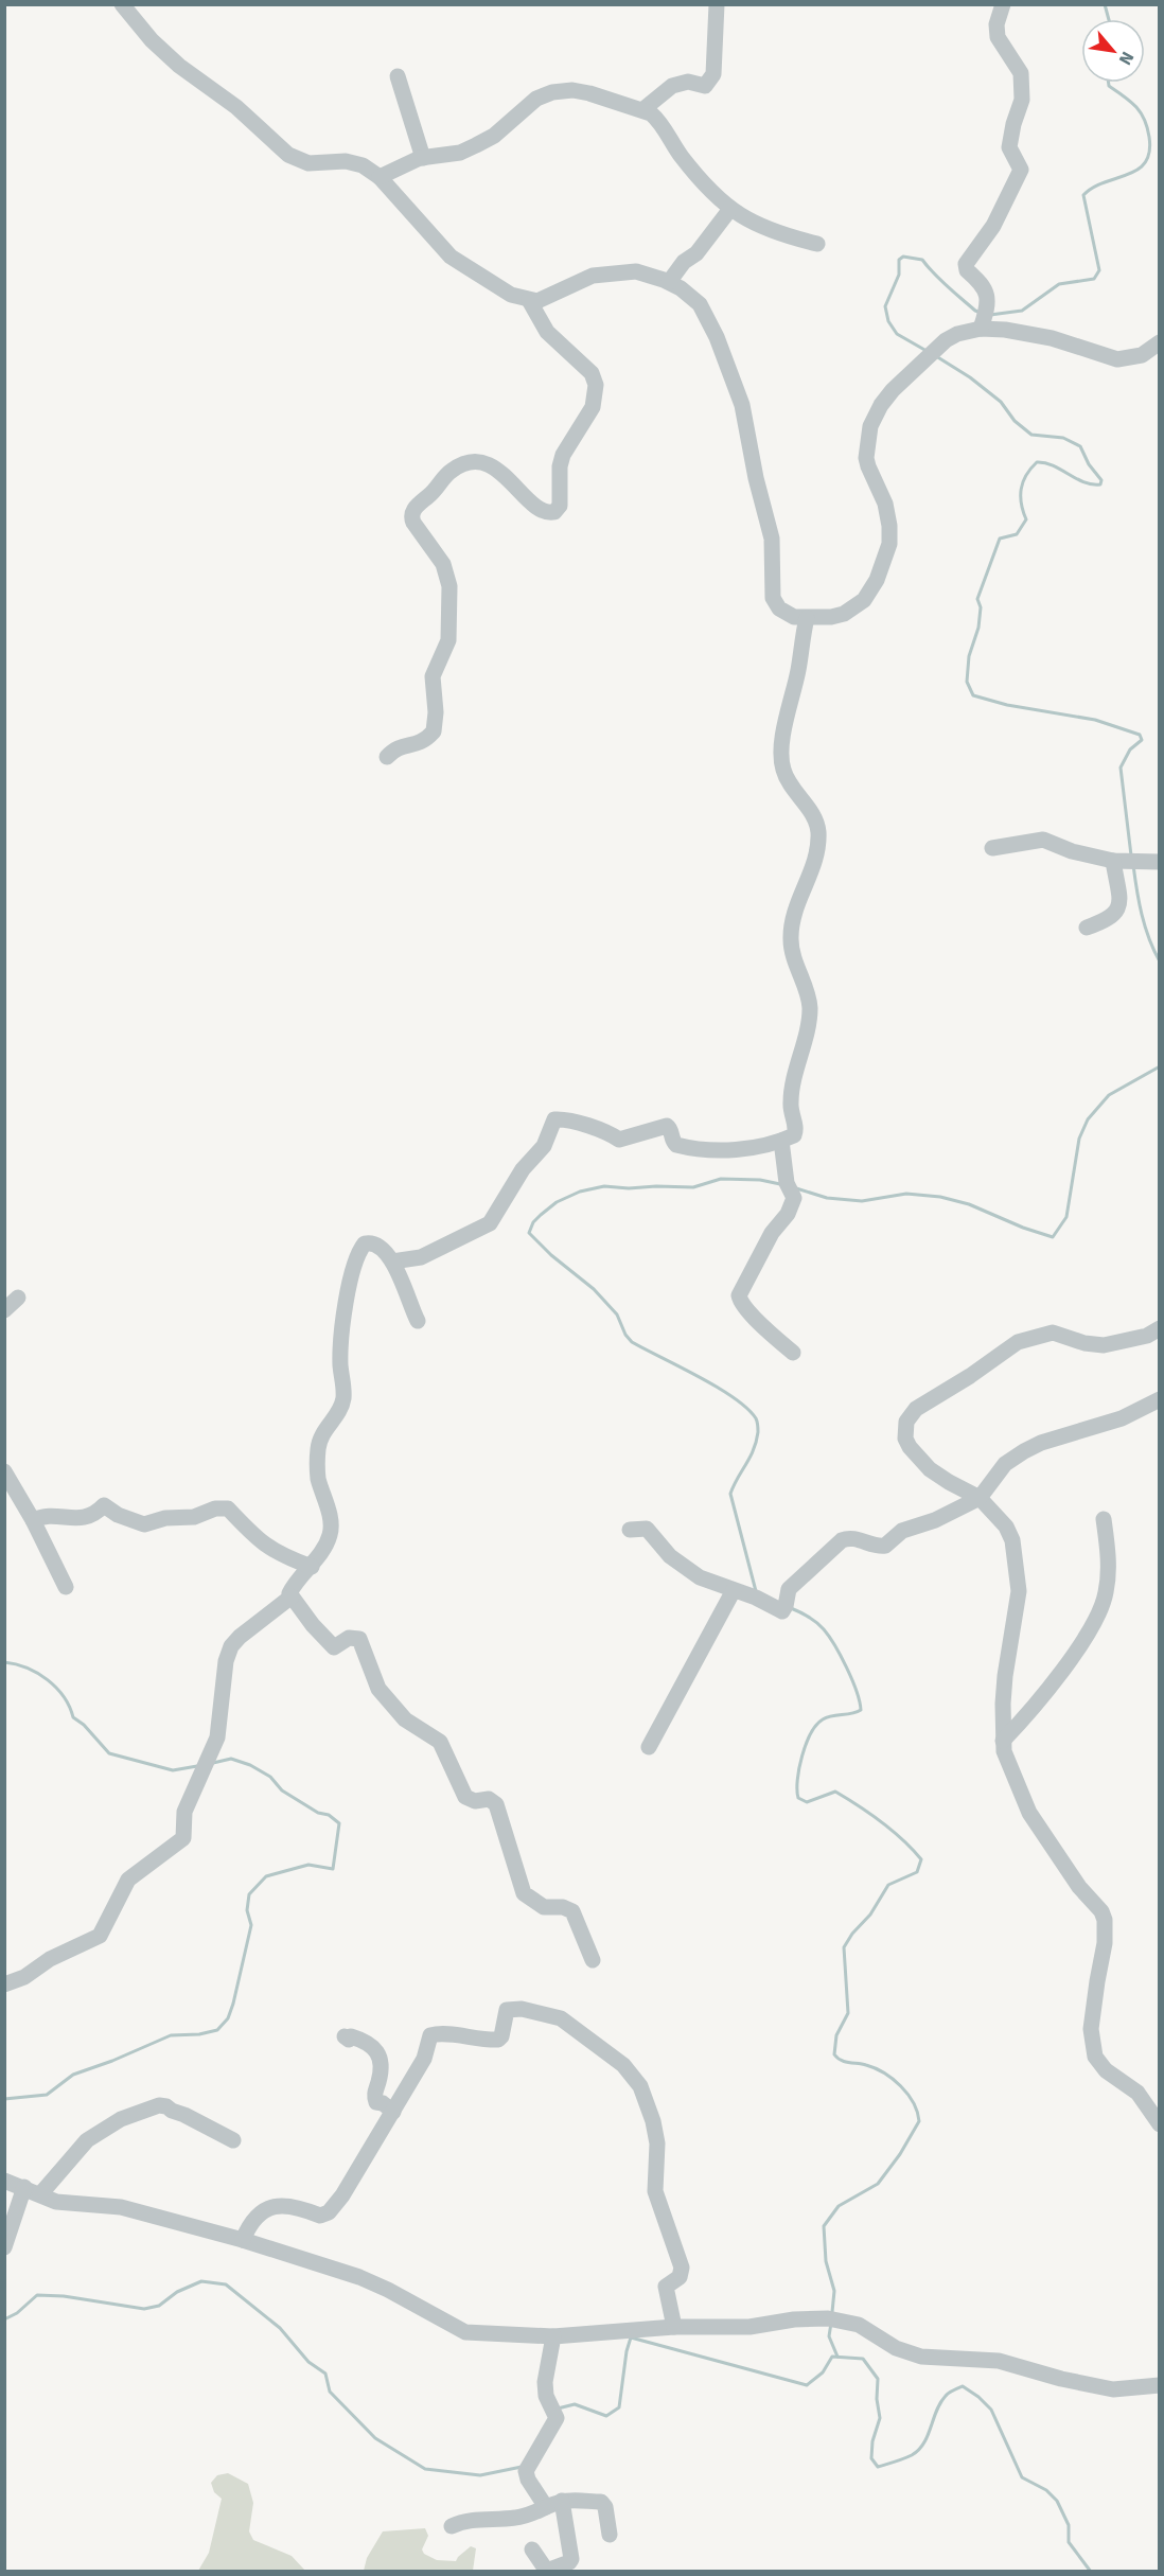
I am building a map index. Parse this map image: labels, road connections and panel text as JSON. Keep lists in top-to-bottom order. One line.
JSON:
{"north":"bottom right"}
